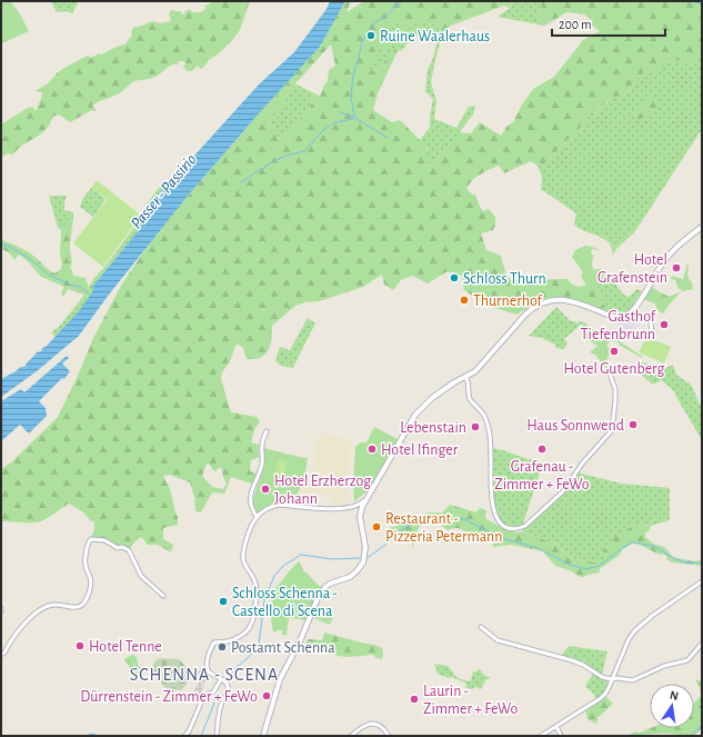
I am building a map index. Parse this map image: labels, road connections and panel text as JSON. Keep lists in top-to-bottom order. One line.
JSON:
{"districts":["SCHENNA - SCENA"],"water":["Passer - Passirio"],"places":["Ruine Waalerhaus","Hotel Grafenstein","Schloss Thurn","Thurnerhof","Gasthof Tiefenbrunn","Hotel Gutenberg","Haus Sonnwend","Lebenstain","Hotel Ifinger","Grafenau - Zimmer + FeWo","Hotel Erzherzog Johann","Restaurant - Pizzeria Petermann","Schloss Schenna - Castello di Scena","Hotel Tenne","Postamt Schenna","Dürrenstein - Zimmer + FeWo","Laurin - Zimmer + FeWo"],"scale_bar":"200 m","north":"top"}
